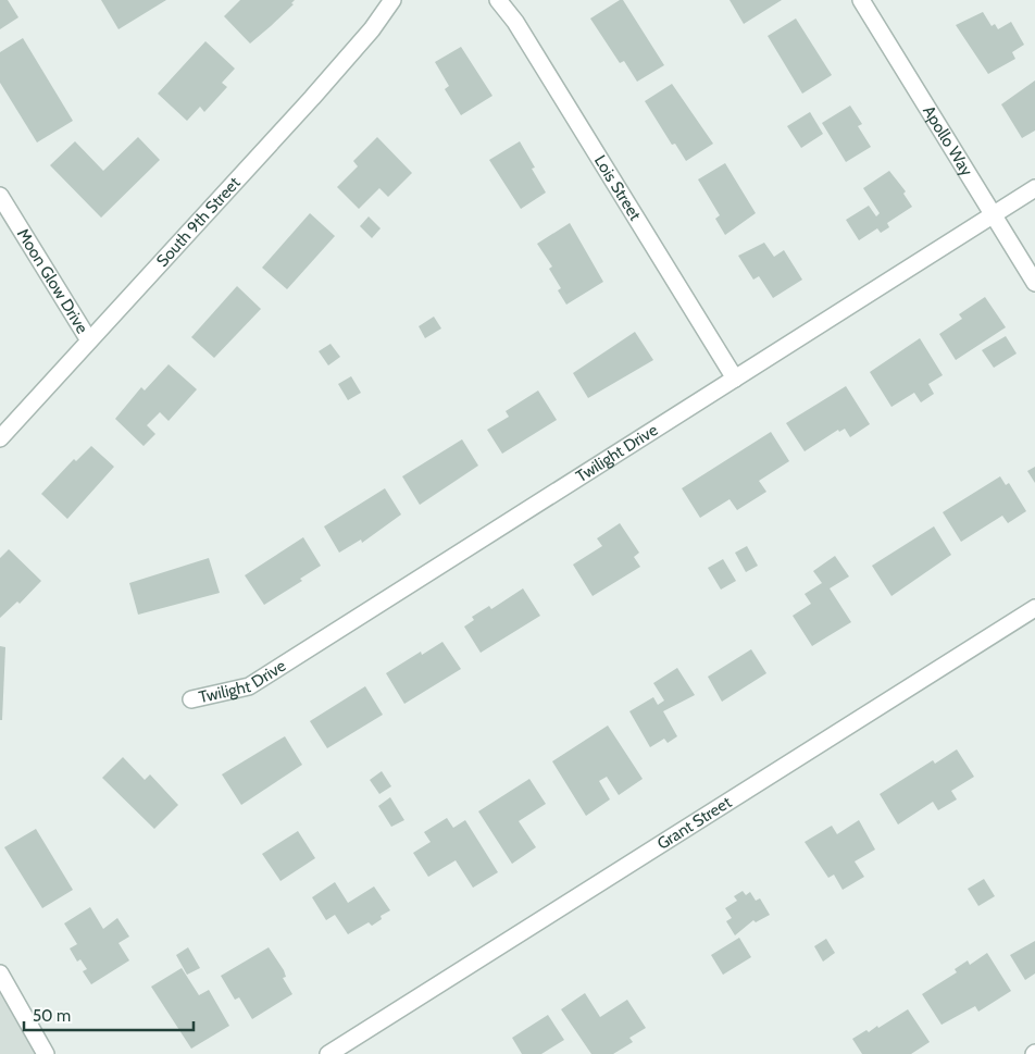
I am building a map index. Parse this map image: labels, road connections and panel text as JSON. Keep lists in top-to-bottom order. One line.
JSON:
{"streets":{"street":["Apollo Way","Lois Street","South 9th Street","Moon Glow Drive","Twilight Drive","Grant Street"]},"crossings":[["Apollo Way","Twilight Drive"],["Lois Street","Twilight Drive"],["South 9th Street","Moon Glow Drive"]],"scale_bar":"50 m"}
